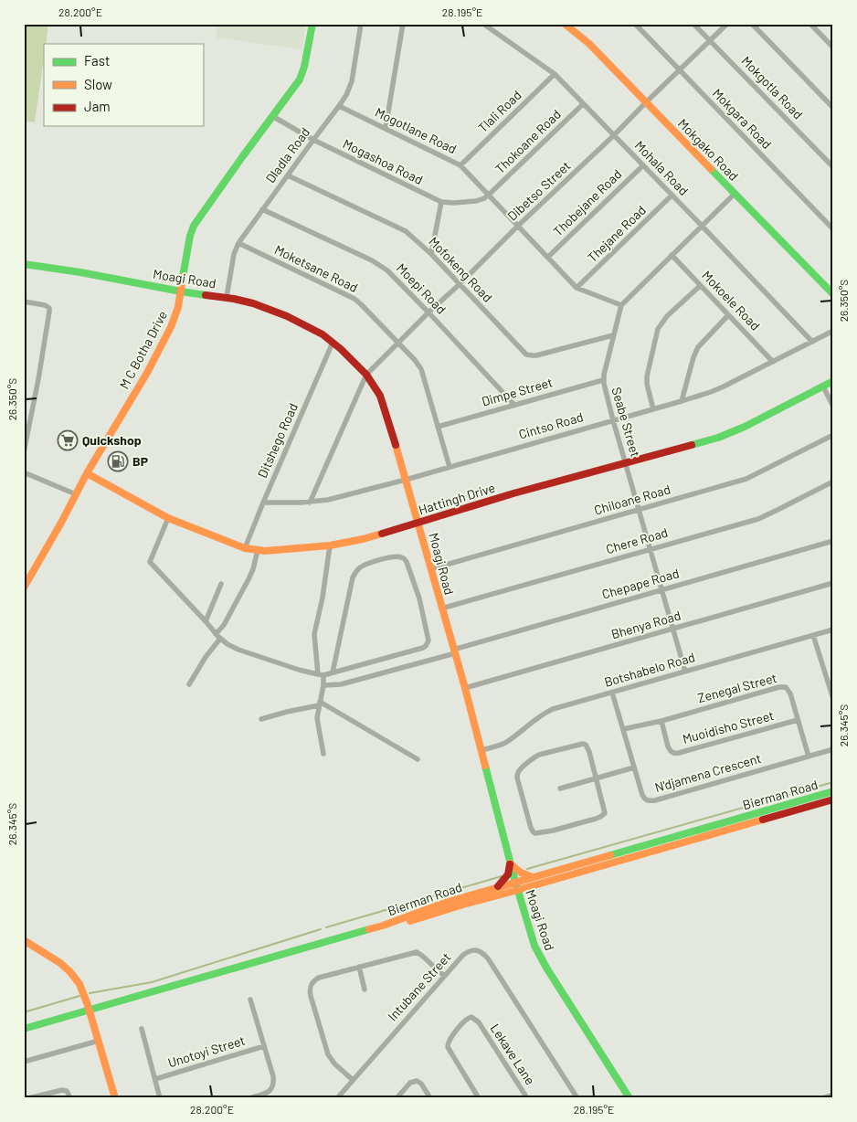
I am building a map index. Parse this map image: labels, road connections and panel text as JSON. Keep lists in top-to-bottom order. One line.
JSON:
{"streets":{"street":["Mokgotla Road","Tlali Road","Mokgara Road","Mogotlane Road","Thokoane Road","Mokgako Road","Dladla Road","Mogashoa Road","Mohala Road","Dibetso Street","Thobejane Road","Thejane Road","Moketsane Road","Mofokeng Road","Moagi Road","Moepi Road","Mokoele Road","M C Botha Drive","Dimpe Street","Seabe Street","Cintso Road","Ditshego Road","Hattingh Drive","Chiloane Road","Chere Road","Chepape Road","Bhenya Road","Botshabelo Road","Zenegal Street","Muoidisho Street","N'djamena Crescent","Bierman Road","Intubane Street","Unotoyi Street","Lekave Lane"]},"crossings":[["Mokgotla Road","Dibetso Street"],["Tlali Road","Mogotlane Road"],["Tlali Road","Mohala Road"],["Mokgara Road","Dibetso Street"],["Mogotlane Road","Thokoane Road"],["Mogotlane Road","Dladla Road"],["Mogotlane Road","Mogashoa Road"],["Mogotlane Road","Dibetso Street"],["Mogotlane Road","Thobejane Road"],["Mogotlane Road","Thejane Road"],["Mogotlane Road","Seabe Street"],["Thokoane Road","Mogashoa Road"],["Thokoane Road","Mohala Road"],["Mokgako Road","Dibetso Street"],["Mokgako Road","Seabe Street"],["Dladla Road","Mogashoa Road"],["Dladla Road","Moketsane Road"],["Dladla Road","Mofokeng Road"],["Dladla Road","Moagi Road"],["Dladla Road","Moepi Road"],["Mogashoa Road","M C Botha Drive"],["Mohala Road","Dibetso Street"],["Mohala Road","Thobejane Road"],["Mohala Road","Thejane Road"],["Mohala Road","Seabe Street"],["Mohala Road","Cintso Road"],["Dibetso Street","Moketsane Road"],["Dibetso Street","Mofokeng Road"],["Dibetso Street","Moagi Road"],["Dibetso Street","Moepi Road"],["Moketsane Road","Dimpe Street"],["Moketsane Road","Cintso Road"],["Mofokeng Road","Seabe Street"],["Moagi Road","M C Botha Drive"],["Moagi Road","Cintso Road"],["Moagi Road","Ditshego Road"],["Moagi Road","Hattingh Drive"],["Moagi Road","Chiloane Road"],["Moagi Road","Chere Road"],["Moagi Road","Chepape Road"],["Moagi Road","Bhenya Road"],["Moagi Road","Botshabelo Road"],["Moagi Road","Bierman Road"],["Moepi Road","Dimpe Street"],["Mokoele Road","Seabe Street"],["Mokoele Road","Cintso Road"],["M C Botha Drive","Hattingh Drive"],["Dimpe Street","Seabe Street"],["Seabe Street","Cintso Road"],["Seabe Street","Hattingh Drive"],["Seabe Street","Chiloane Road"],["Seabe Street","Chere Road"],["Seabe Street","Chepape Road"],["Seabe Street","Bhenya Road"],["Seabe Street","Botshabelo Road"],["Cintso Road","Ditshego Road"],["Ditshego Road","Hattingh Drive"],["Botshabelo Road","N'djamena Crescent"],["Zenegal Street","Muoidisho Street"],["Zenegal Street","N'djamena Crescent"]],"places":{"supermarket":["Quickshop"],"fuel station":["BP"]},"legend":["Fast","Slow","Jam"],"coordinates":["28.200°E","28.195°E","26.350°S","26.345°S"]}
